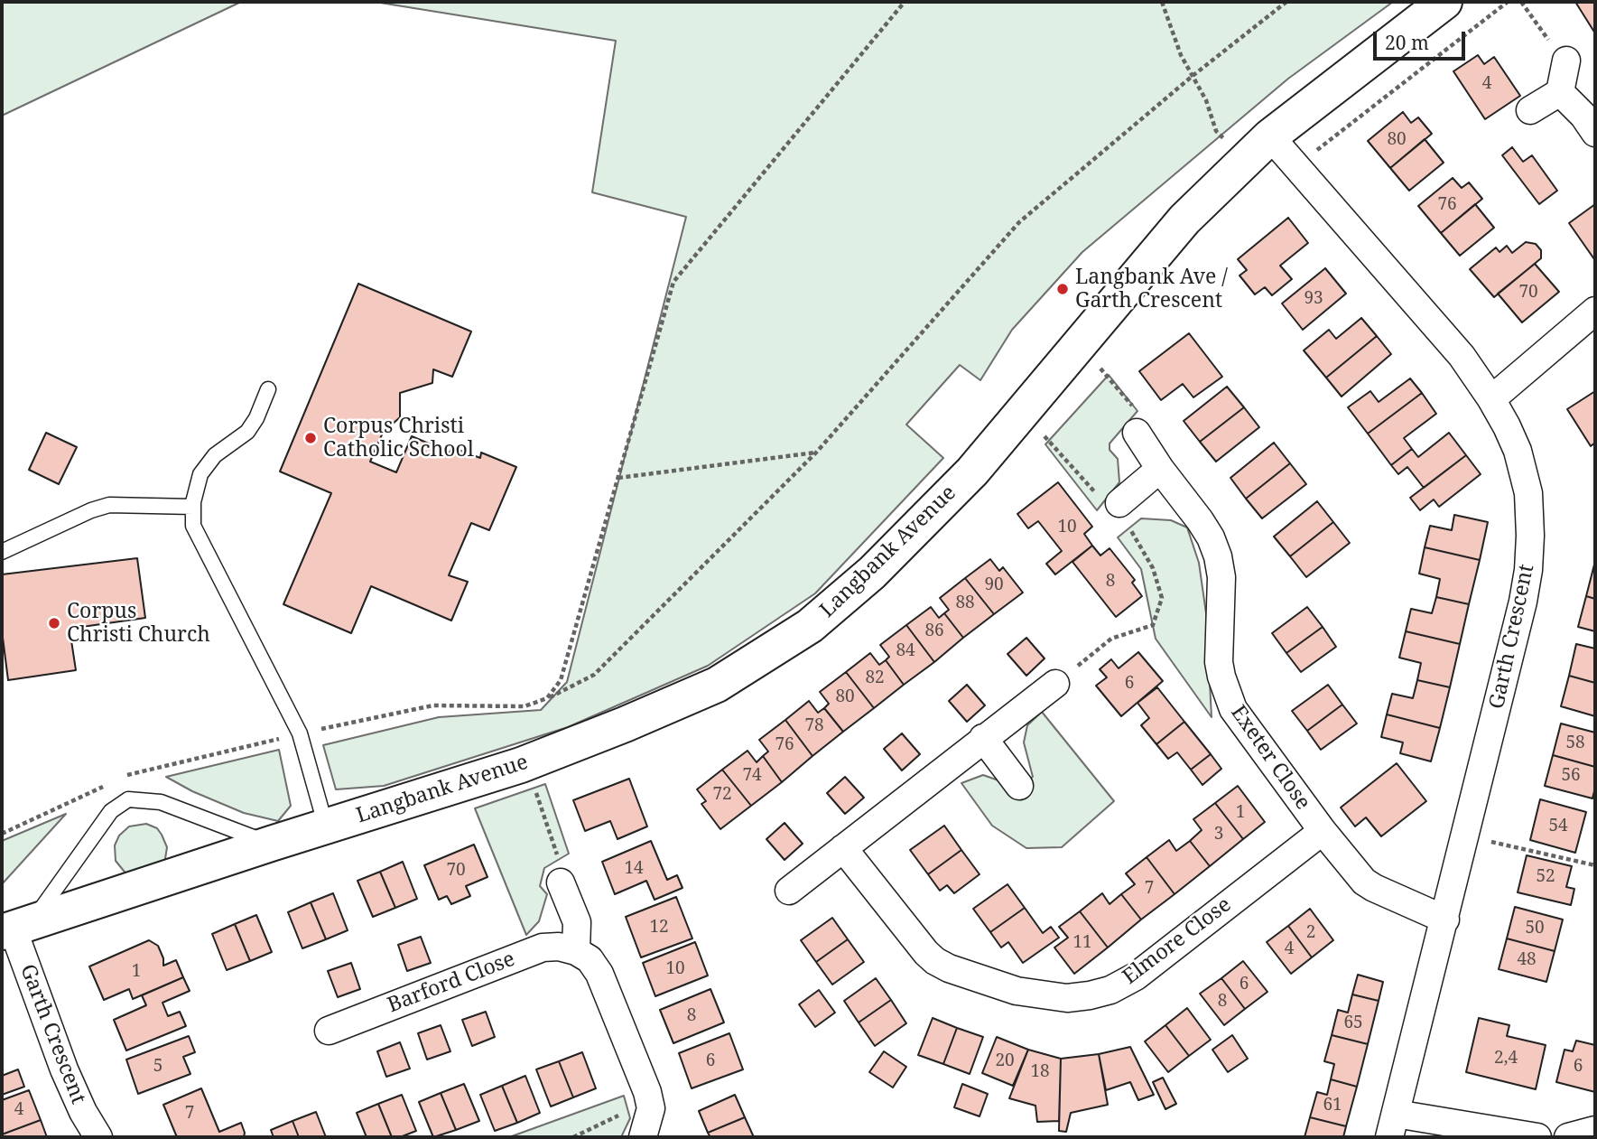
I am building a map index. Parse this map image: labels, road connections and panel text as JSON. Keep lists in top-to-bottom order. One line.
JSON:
{"streets":{"street":["Langbank Avenue","Garth Crescent","Exeter Close","Elmore Close","Barford Close"]},"crossings":[["Langbank Avenue","Garth Crescent"],["Garth Crescent","Exeter Close"],["Exeter Close","Elmore Close"]],"places":["Langbank Ave / Garth Crescent","Corpus Christi Catholic School","Corpus Christi Church"],"house_numbers":["4","80","76","70","93","10","8","90","88","86","84","82","6","80","78","58","76","74","56","72","1","54","3","14","70","52","7","12","50","2","11","4","48","10","1","6","8","8","65","2,4","6","20","5","6","18","61","4","7"],"scale_bar":"20 m"}
